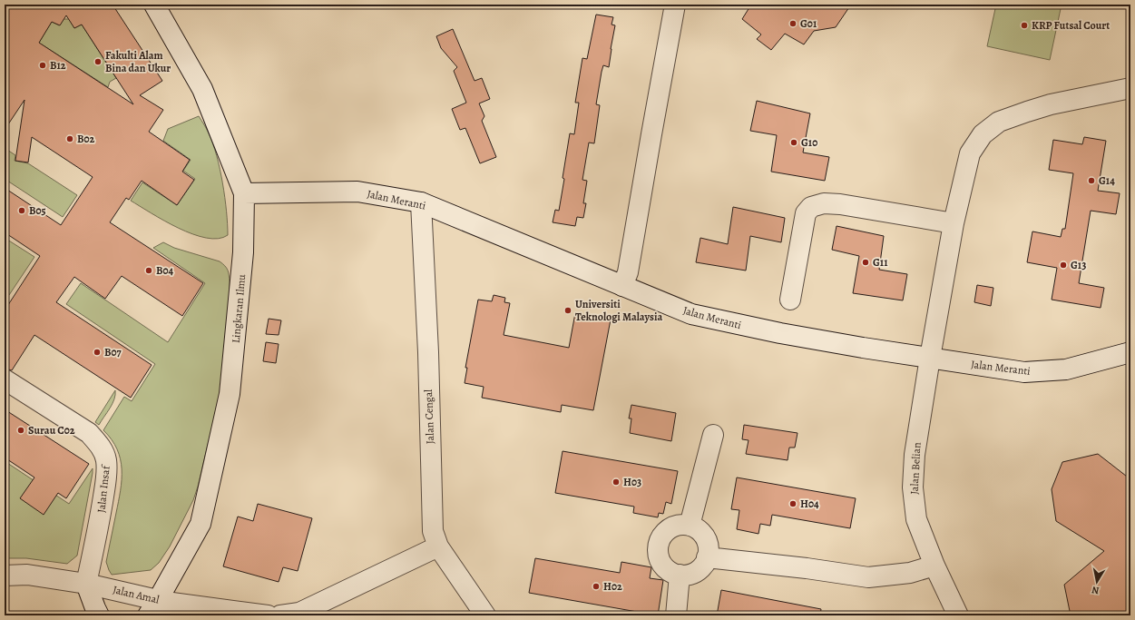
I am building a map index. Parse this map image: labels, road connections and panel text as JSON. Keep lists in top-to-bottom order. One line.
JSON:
{"streets":{"street":["Jalan Meranti","Lingkaran Ilmu","Jalan Cengal","Jalan Belian","Jalan Insaf","Jalan Amal"]},"crossings":[["Jalan Meranti","Lingkaran Ilmu"],["Jalan Meranti","Jalan Cengal"],["Jalan Meranti","Jalan Belian"],["Lingkaran Ilmu","Jalan Amal"],["Jalan Insaf","Jalan Amal"]],"places":["G01","KRP Futsal Court","Fakulti Alam Bina dan Ukur","B12","B02","G10","G14","B05","G11","G13","B04","Universiti Teknologi Malaysia","B07","Surau C02","H03","H04","H02"],"north":"bottom"}
